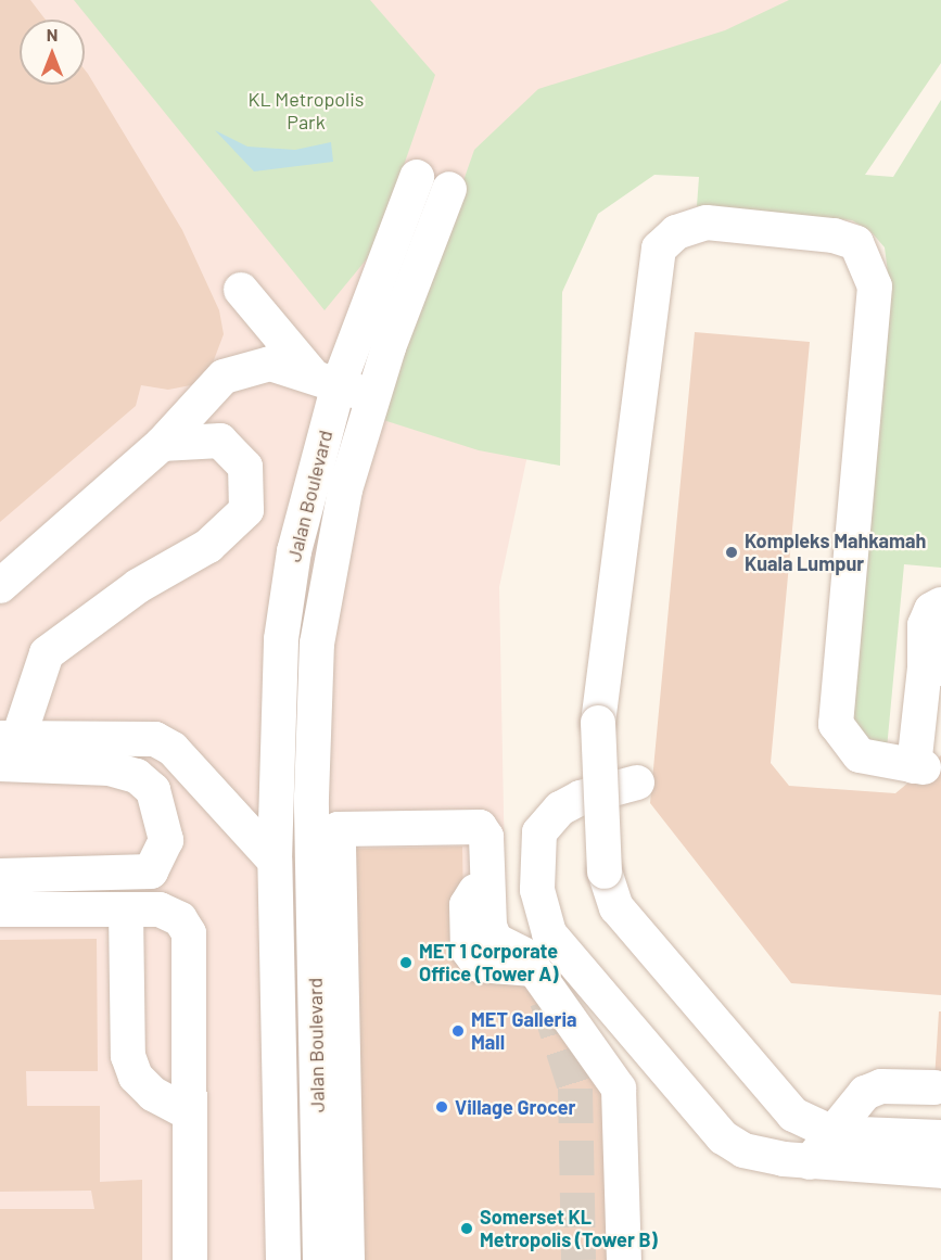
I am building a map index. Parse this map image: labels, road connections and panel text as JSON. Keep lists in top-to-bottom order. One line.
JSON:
{"streets":{"street":["Jalan Boulevard"]},"parks":["KL Metropolis Park"],"places":["Kompleks Mahkamah Kuala Lumpur","MET 1 Corporate Office (Tower A)","MET Galleria Mall","Village Grocer","Somerset KL Metropolis (Tower B)"],"north":"top"}
